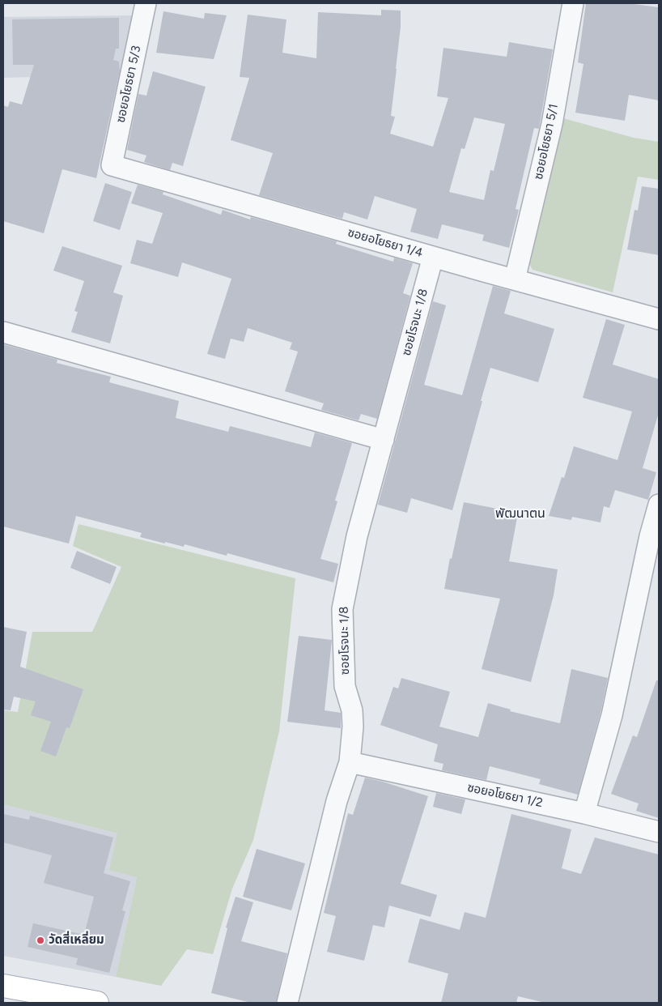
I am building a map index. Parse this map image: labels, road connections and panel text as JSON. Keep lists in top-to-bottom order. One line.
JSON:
{"streets":{"street":["ซอยอโยธยา 5/3","ซอยอโยธยา 5/1","ซอยอโยธยา 1/4","ซอยโรจนะ 1/8","ซอยอโยธยา 1/2"]},"crossings":[["ซอยอโยธยา 5/3","ซอยอโยธยา 1/4"],["ซอยอโยธยา 5/1","ซอยอโยธยา 1/4"],["ซอยอโยธยา 1/4","ซอยโรจนะ 1/8"],["ซอยโรจนะ 1/8","ซอยอโยธยา 1/2"]],"districts":["พัฒนาตน"],"places":["วัดสี่เหลี่ยม"]}
